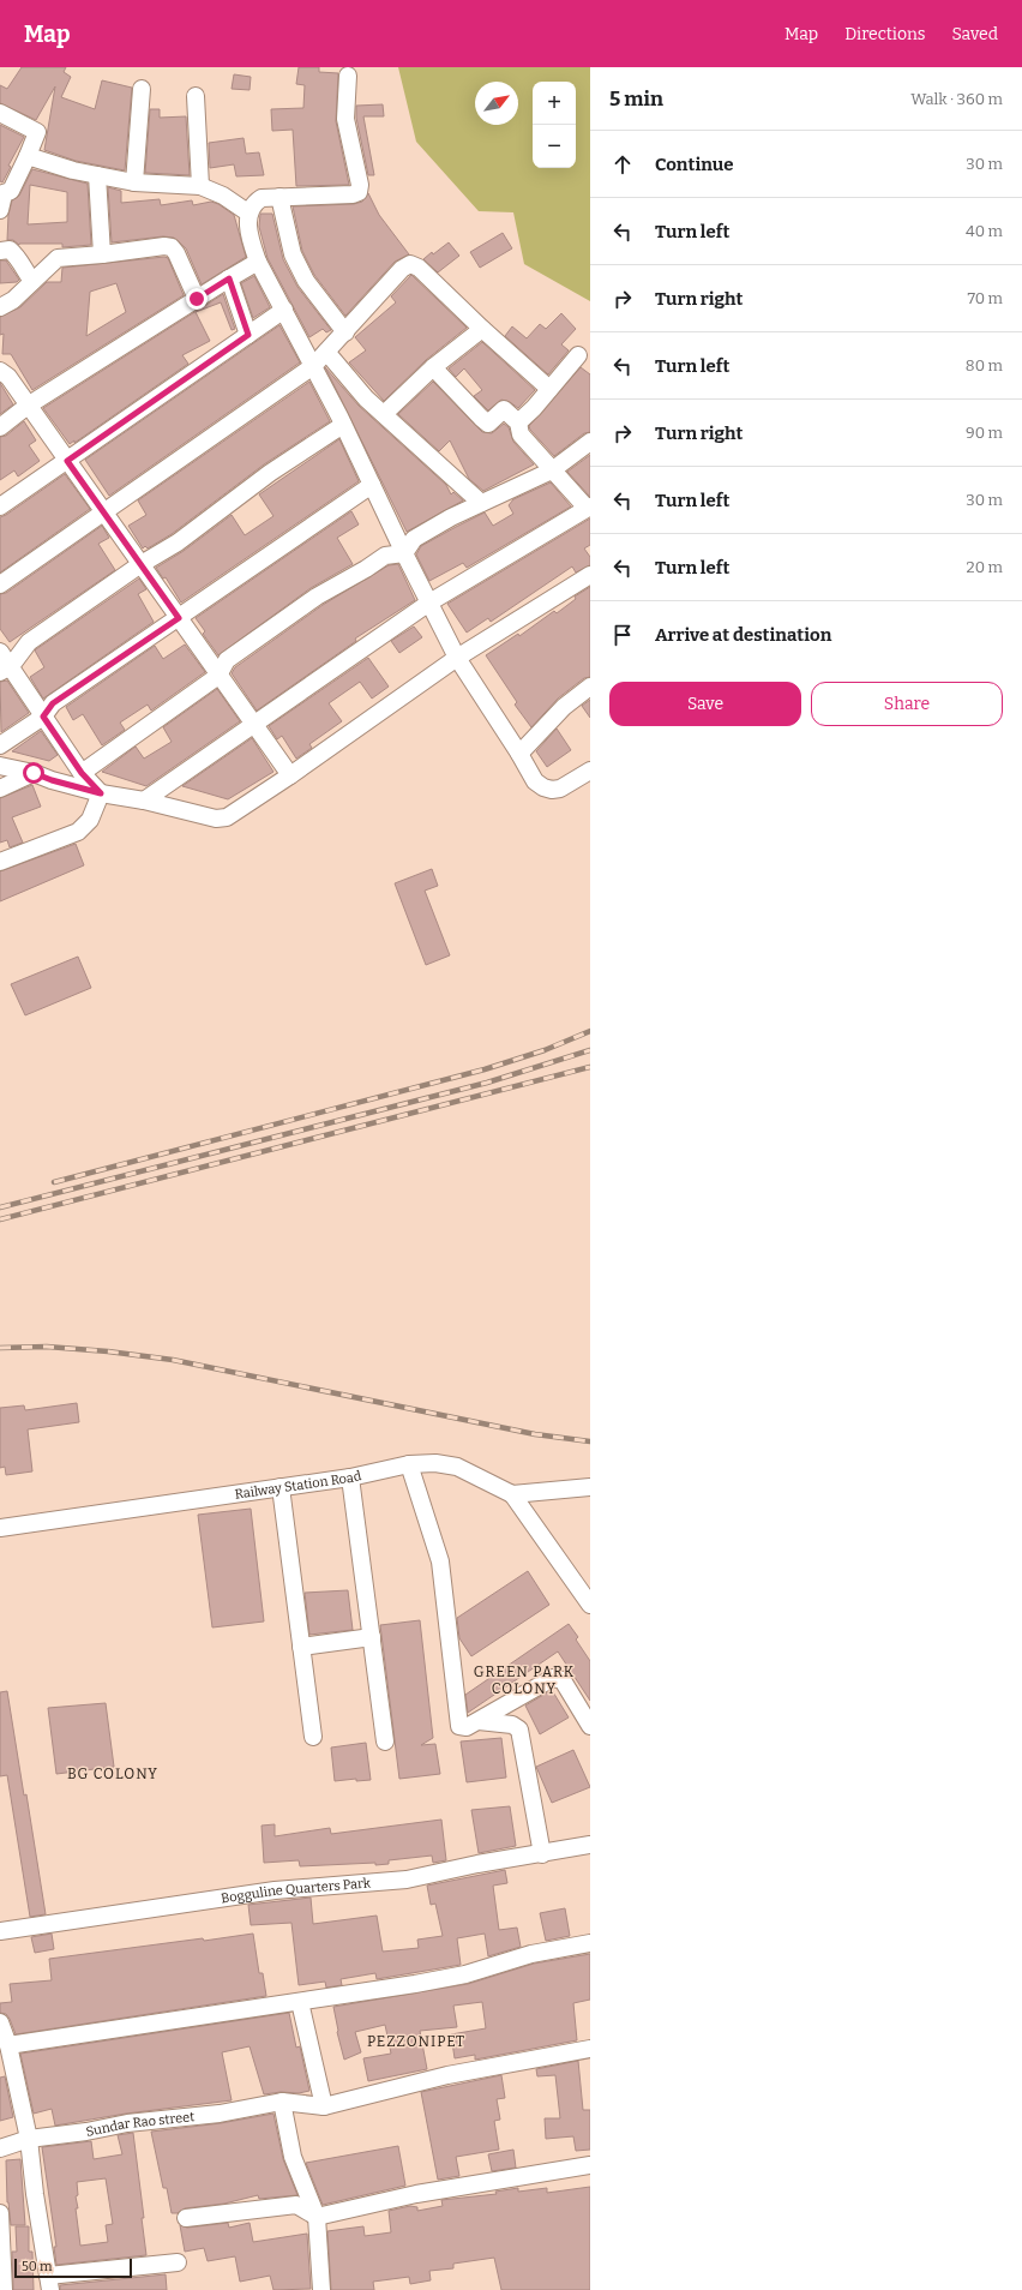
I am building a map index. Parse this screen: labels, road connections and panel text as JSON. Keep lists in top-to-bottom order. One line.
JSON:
{"streets":{"street":["Railway Station Road","Bogguline Quarters Park","Sundar Rao street"]},"districts":["GREEN PARK COLONY","BG COLONY","PEZZONIPET"],"scale_bar":"50 m","north":"top right","page":{"header":"Map","nav":["Map","Directions","Saved"],"heading":["5 min","Walk · 360 m"],"map_buttons":["+","−"],"list":[["Continue","30 m"],["Turn left","40 m"],["Turn right","70 m"],["Turn left","80 m"],["Turn right","90 m"],["Turn left","30 m"],["Turn left","20 m"],"Arrive at destination"],"buttons":["Save","Share"],"scale":"50 m"}}
